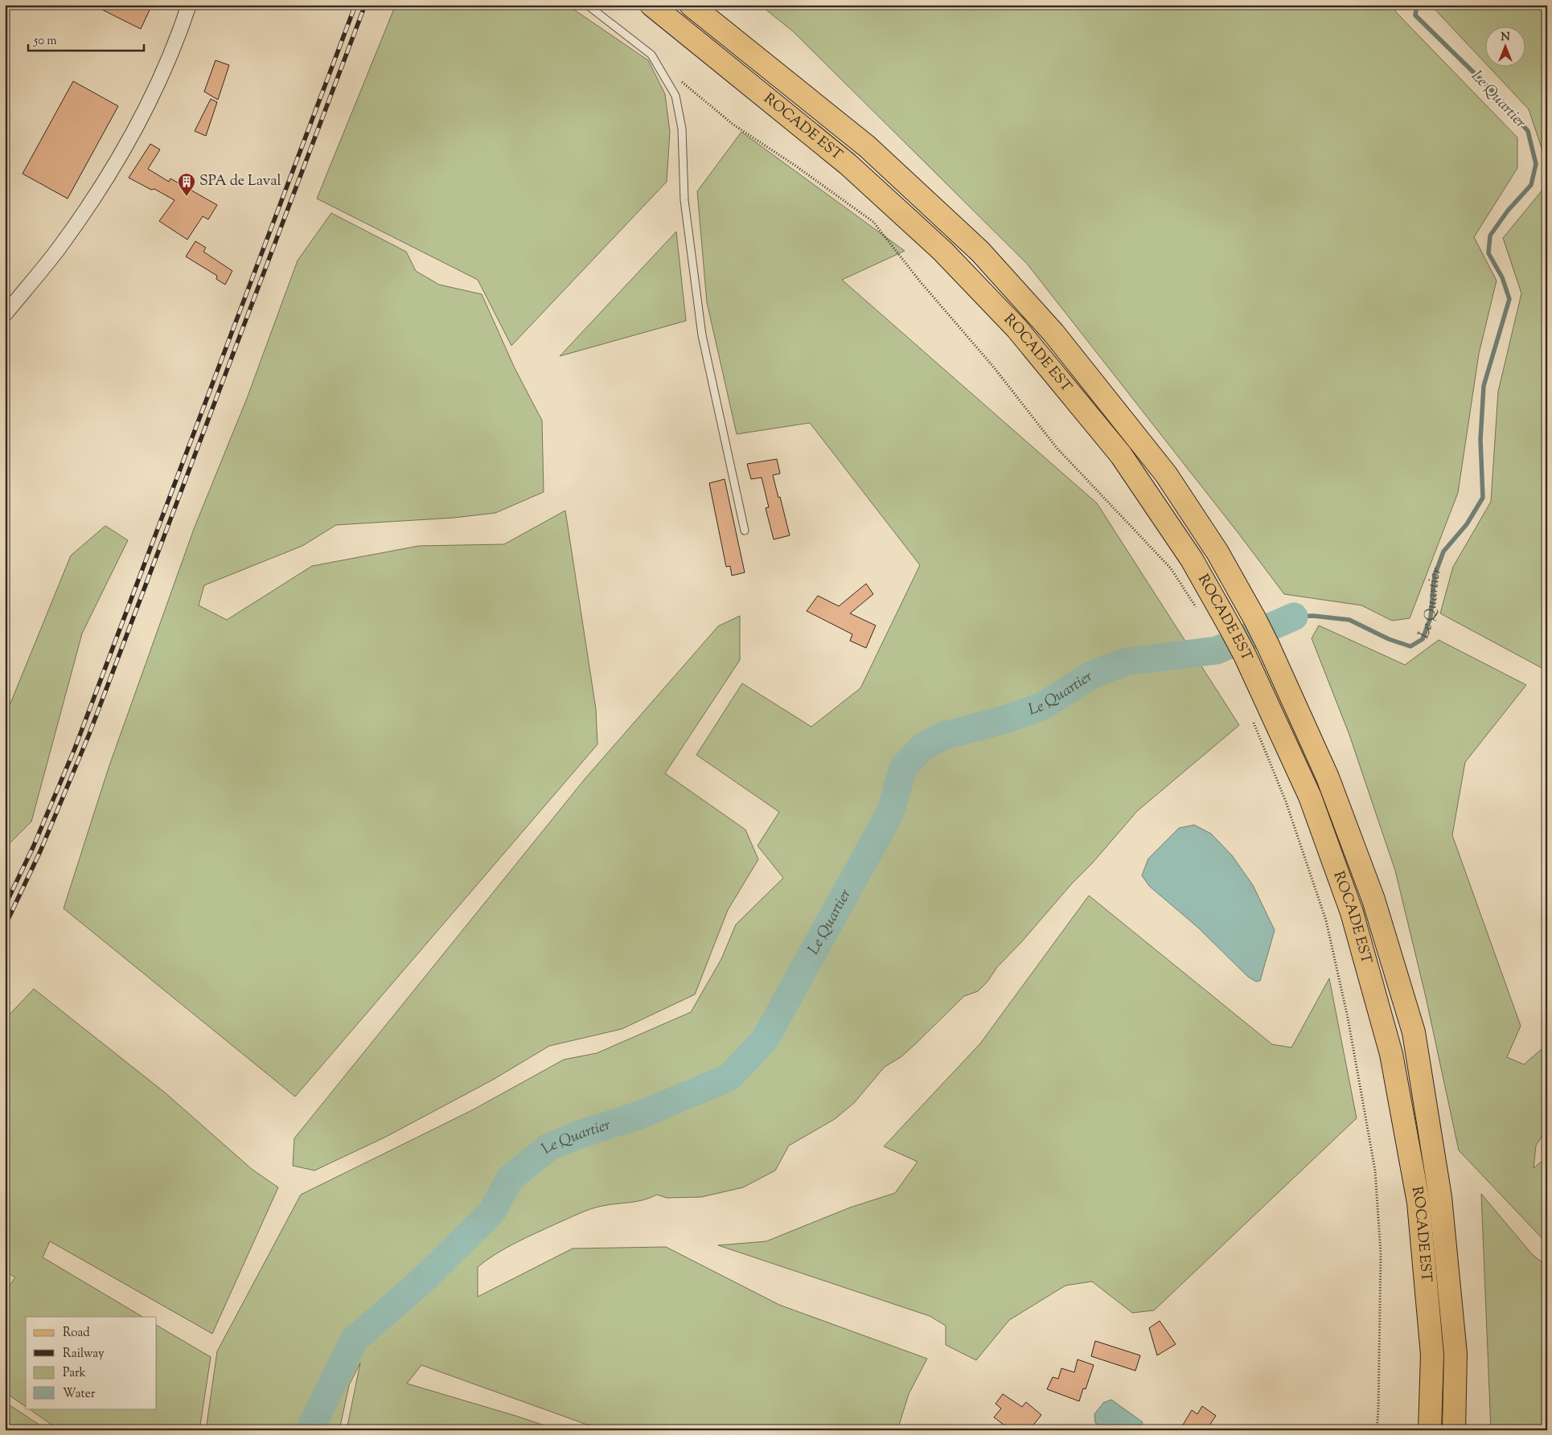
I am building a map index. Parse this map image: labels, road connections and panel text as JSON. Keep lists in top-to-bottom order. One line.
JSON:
{"streets":{"main road":["ROCADE EST"]},"water":["Le Quartier"],"places":{"building":["SPA de Laval"]},"legend":["Road","Railway","Park","Water"],"scale_bar":"50 m","north":"top"}
